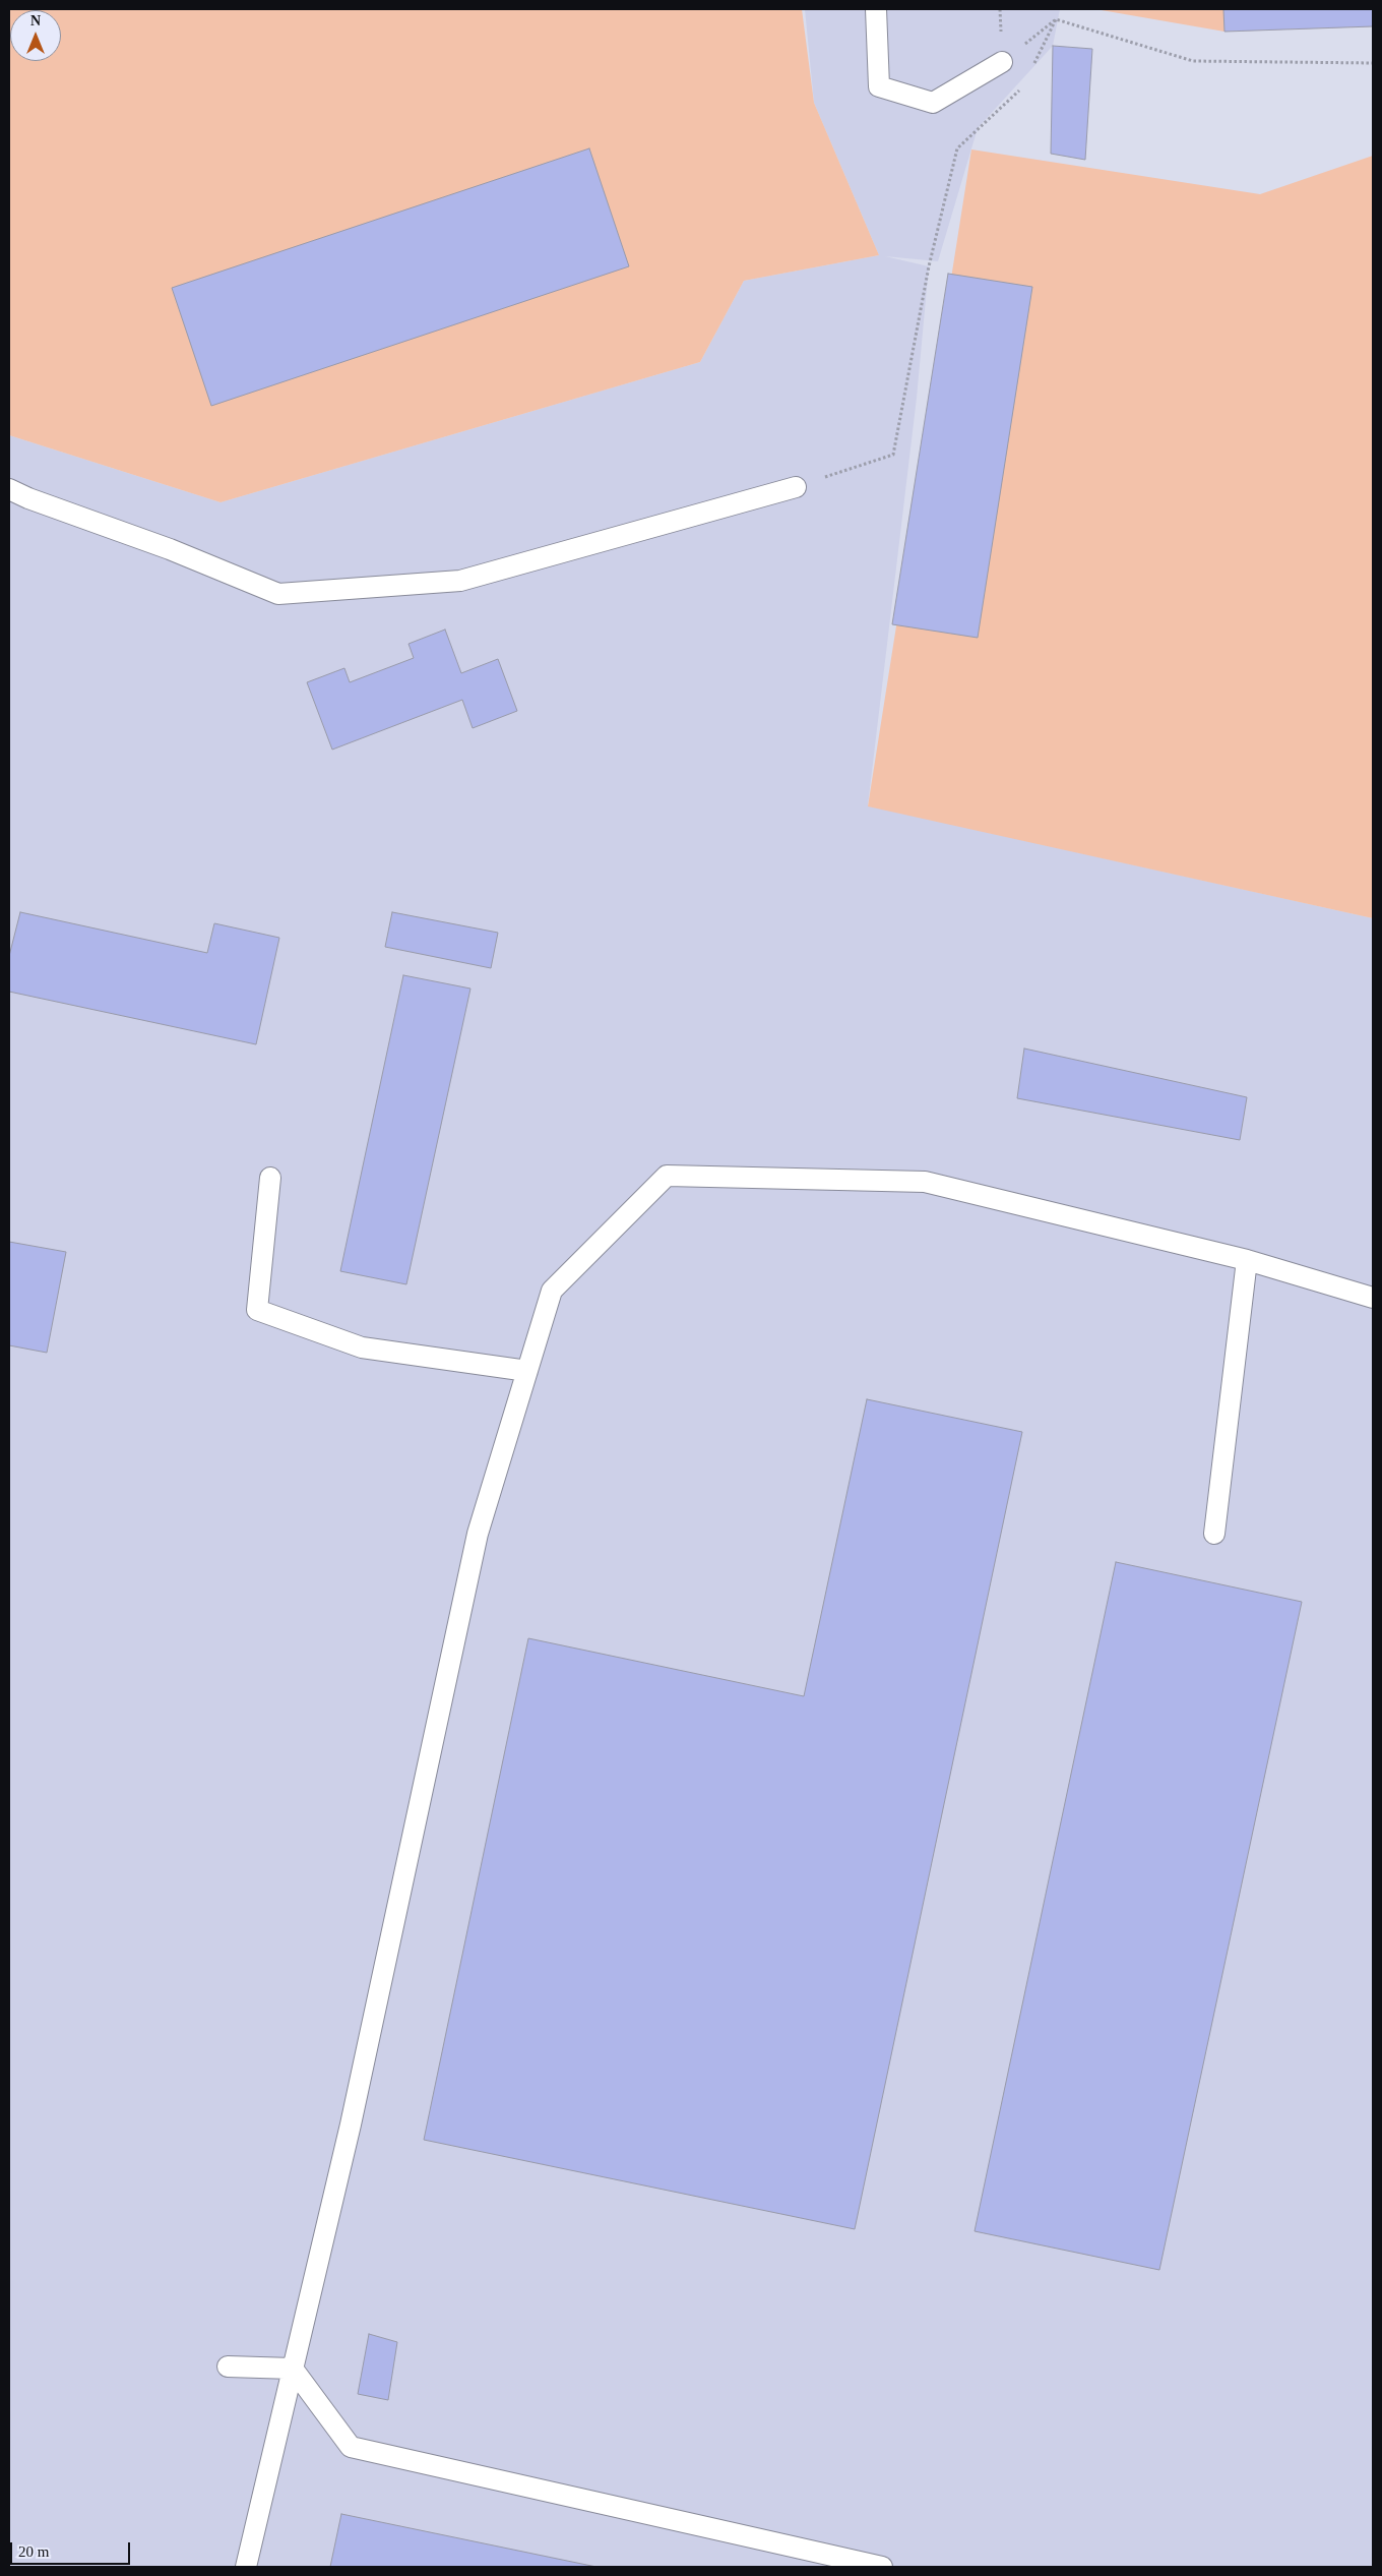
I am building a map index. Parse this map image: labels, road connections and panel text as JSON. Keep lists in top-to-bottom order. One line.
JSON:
{"scale_bar":"20 m","north":"top"}
